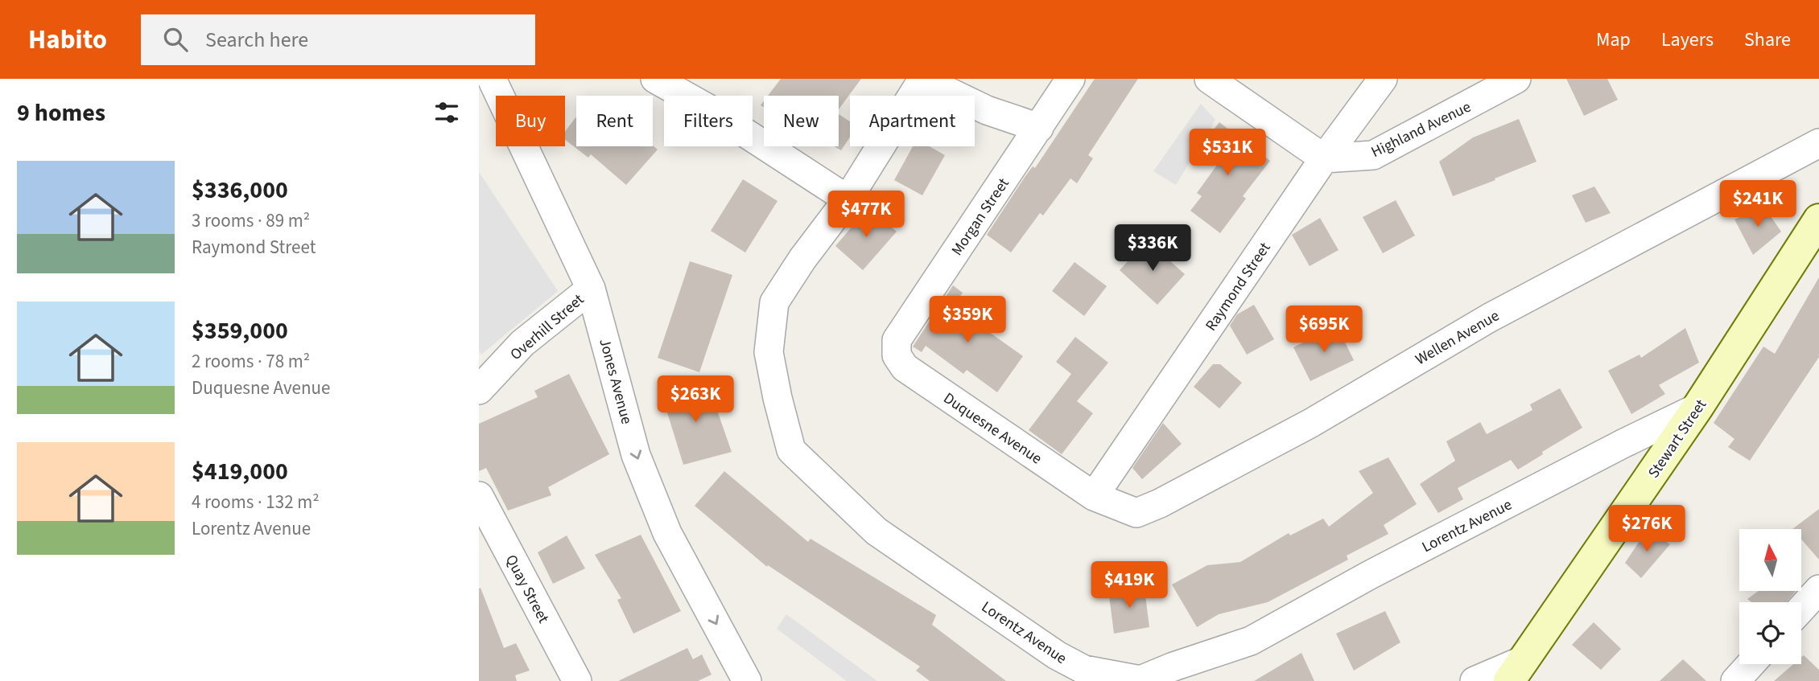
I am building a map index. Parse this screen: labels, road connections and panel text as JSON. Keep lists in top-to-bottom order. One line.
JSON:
{"streets":{"street":["Highland Avenue","Morgan Street","Raymond Street","Overhill Street","Wellen Avenue","Jones Avenue","Duquesne Avenue","Stewart Street","Lorentz Avenue","Quay Street"]},"crossings":[["Highland Avenue","Raymond Street"],["Morgan Street","Duquesne Avenue"],["Raymond Street","Wellen Avenue"],["Raymond Street","Duquesne Avenue"],["Overhill Street","Jones Avenue"],["Wellen Avenue","Duquesne Avenue"],["Stewart Street","Lorentz Avenue"]],"one_way":["Jones Avenue"],"north":"top","page":{"header":"Habito","search":"Search here","nav":["Map","Layers","Share"],"heading":"9 homes","chip":["Buy","Rent","Filters","New","Apartment"],"price":["$531K","$241K","$477K","$336K","$359K","$695K","$263K","$276K","$419K"],"list":[{"name":"$336,000","note":"3 rooms · 89 m² · Raymond Street"},{"name":"$359,000","note":"2 rooms · 78 m² · Duquesne Avenue"},{"name":"$419,000","note":"4 rooms · 132 m² · Lorentz Avenue"}]}}
